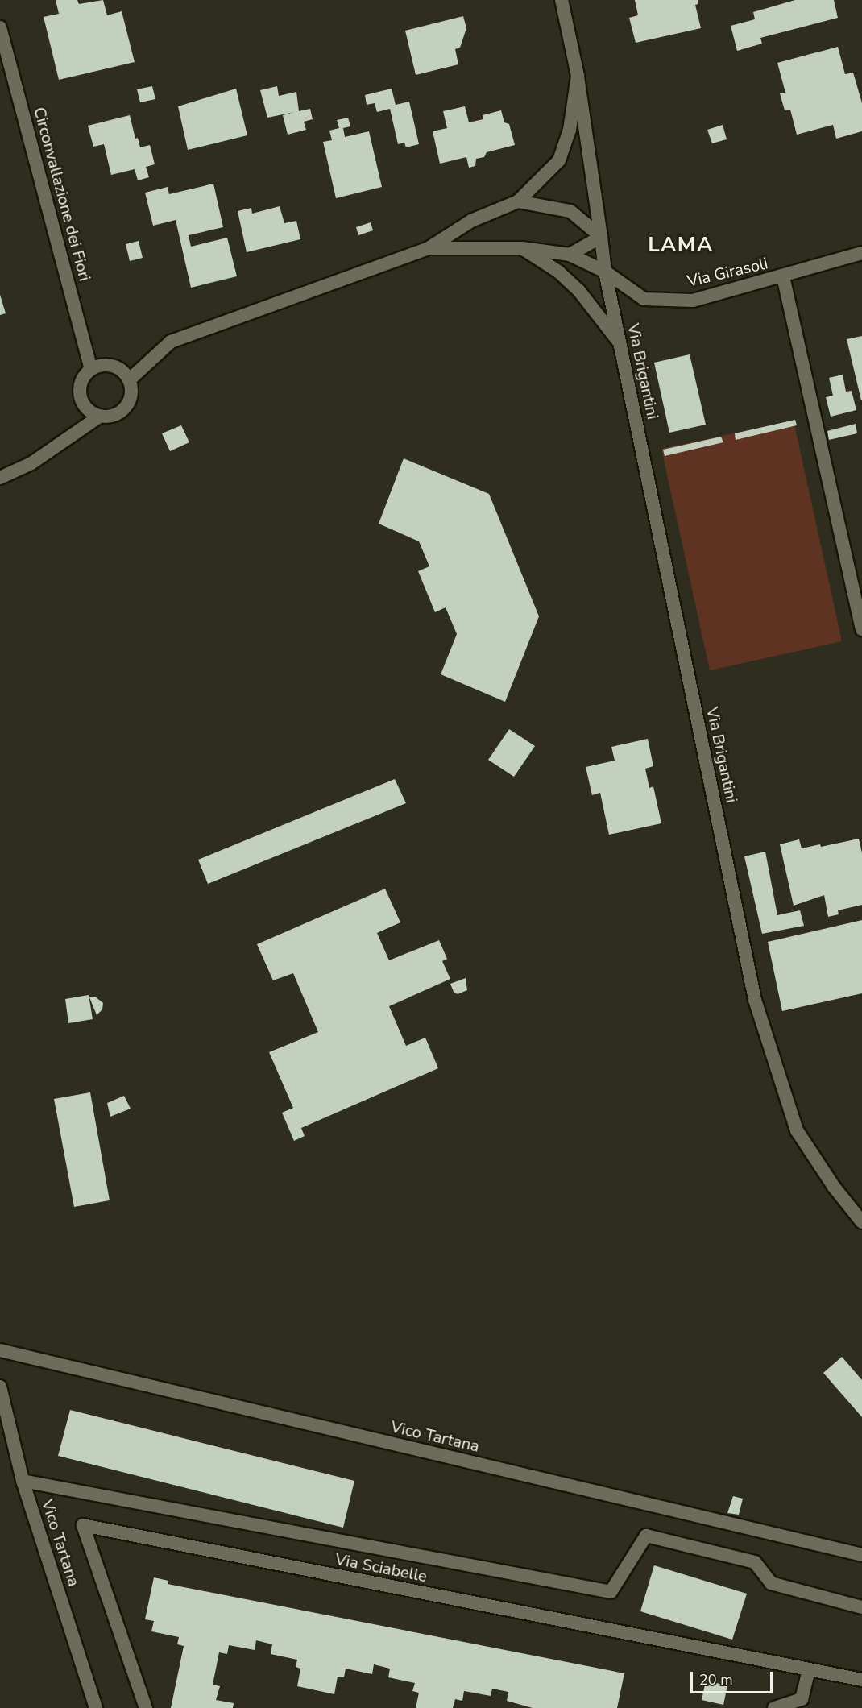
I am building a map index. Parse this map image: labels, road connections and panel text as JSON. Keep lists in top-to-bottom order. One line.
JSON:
{"streets":{"street":["Circonvallazione dei Fiori","Via Girasoli","Via Brigantini","Vico Tartana","Via Sciabelle"]},"crossings":[["Via Girasoli","Via Brigantini"],["Vico Tartana","Via Sciabelle"]],"districts":["LAMA"],"scale_bar":"20 m"}
